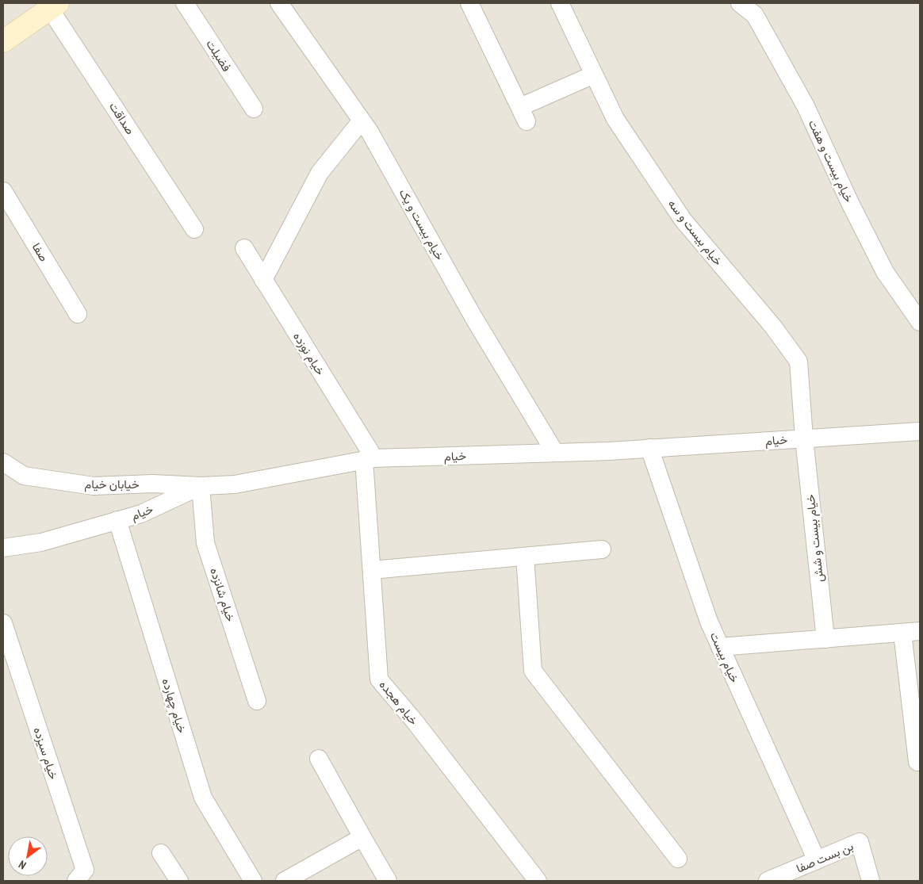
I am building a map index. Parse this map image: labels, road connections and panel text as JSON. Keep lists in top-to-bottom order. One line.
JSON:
{"streets":{"street":["فضیلت","صداقت","خیام بیست و هفت","خیام بیست و یک","خیام بیست و سه","صفا","خیام نوزده","خیام","خیابان خیام","خیام بیست و شش","خیام شانزده","خیام بیست","خیام هجده","خیام چهارده","خیام سیزده","بن بست صفا"]},"crossings":[["خیام بیست و یک","خیام"],["خیام بیست و سه","خیام"],["خیام بیست و سه","خیام بیست و شش"],["خیام نوزده","خیام"],["خیام نوزده","خیام هجده"],["خیام","خیابان خیام"],["خیام","خیام بیست و شش"],["خیام","خیام شانزده"],["خیام","خیام بیست"],["خیام","خیام هجده"],["خیام","خیام چهارده"],["خیابان خیام","خیام شانزده"],["خیام بیست","بن بست صفا"]],"north":"bottom left"}
